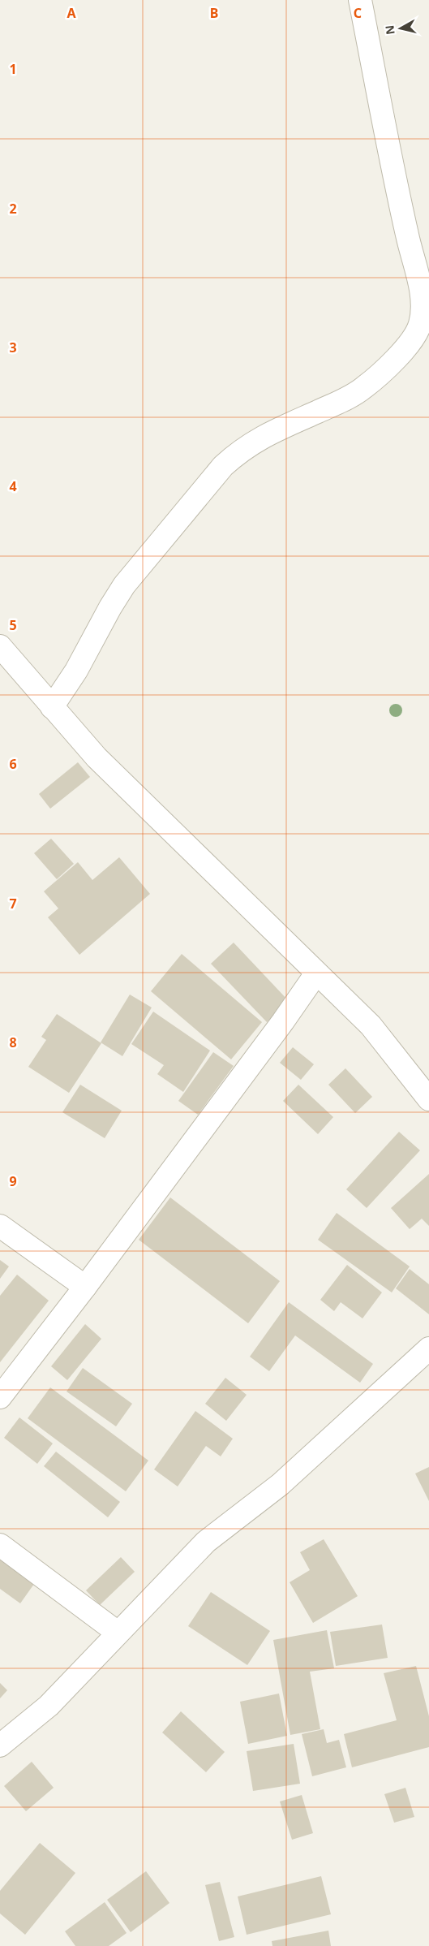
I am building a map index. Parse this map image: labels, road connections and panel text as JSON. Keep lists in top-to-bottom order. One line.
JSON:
{"north":"left","grid":{"columns":["A","B","C"],"rows":["1","2","3","4","5","6","7","8","9"]}}
